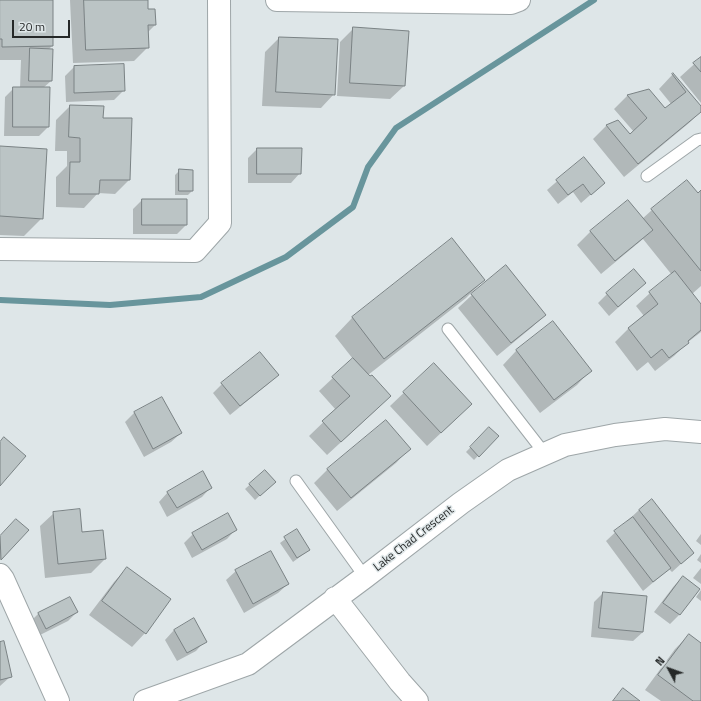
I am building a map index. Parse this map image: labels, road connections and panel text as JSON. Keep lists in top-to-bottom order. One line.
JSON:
{"streets":{"street":["Lake Chad Crescent"]},"scale_bar":"20 m","north":"top left"}
